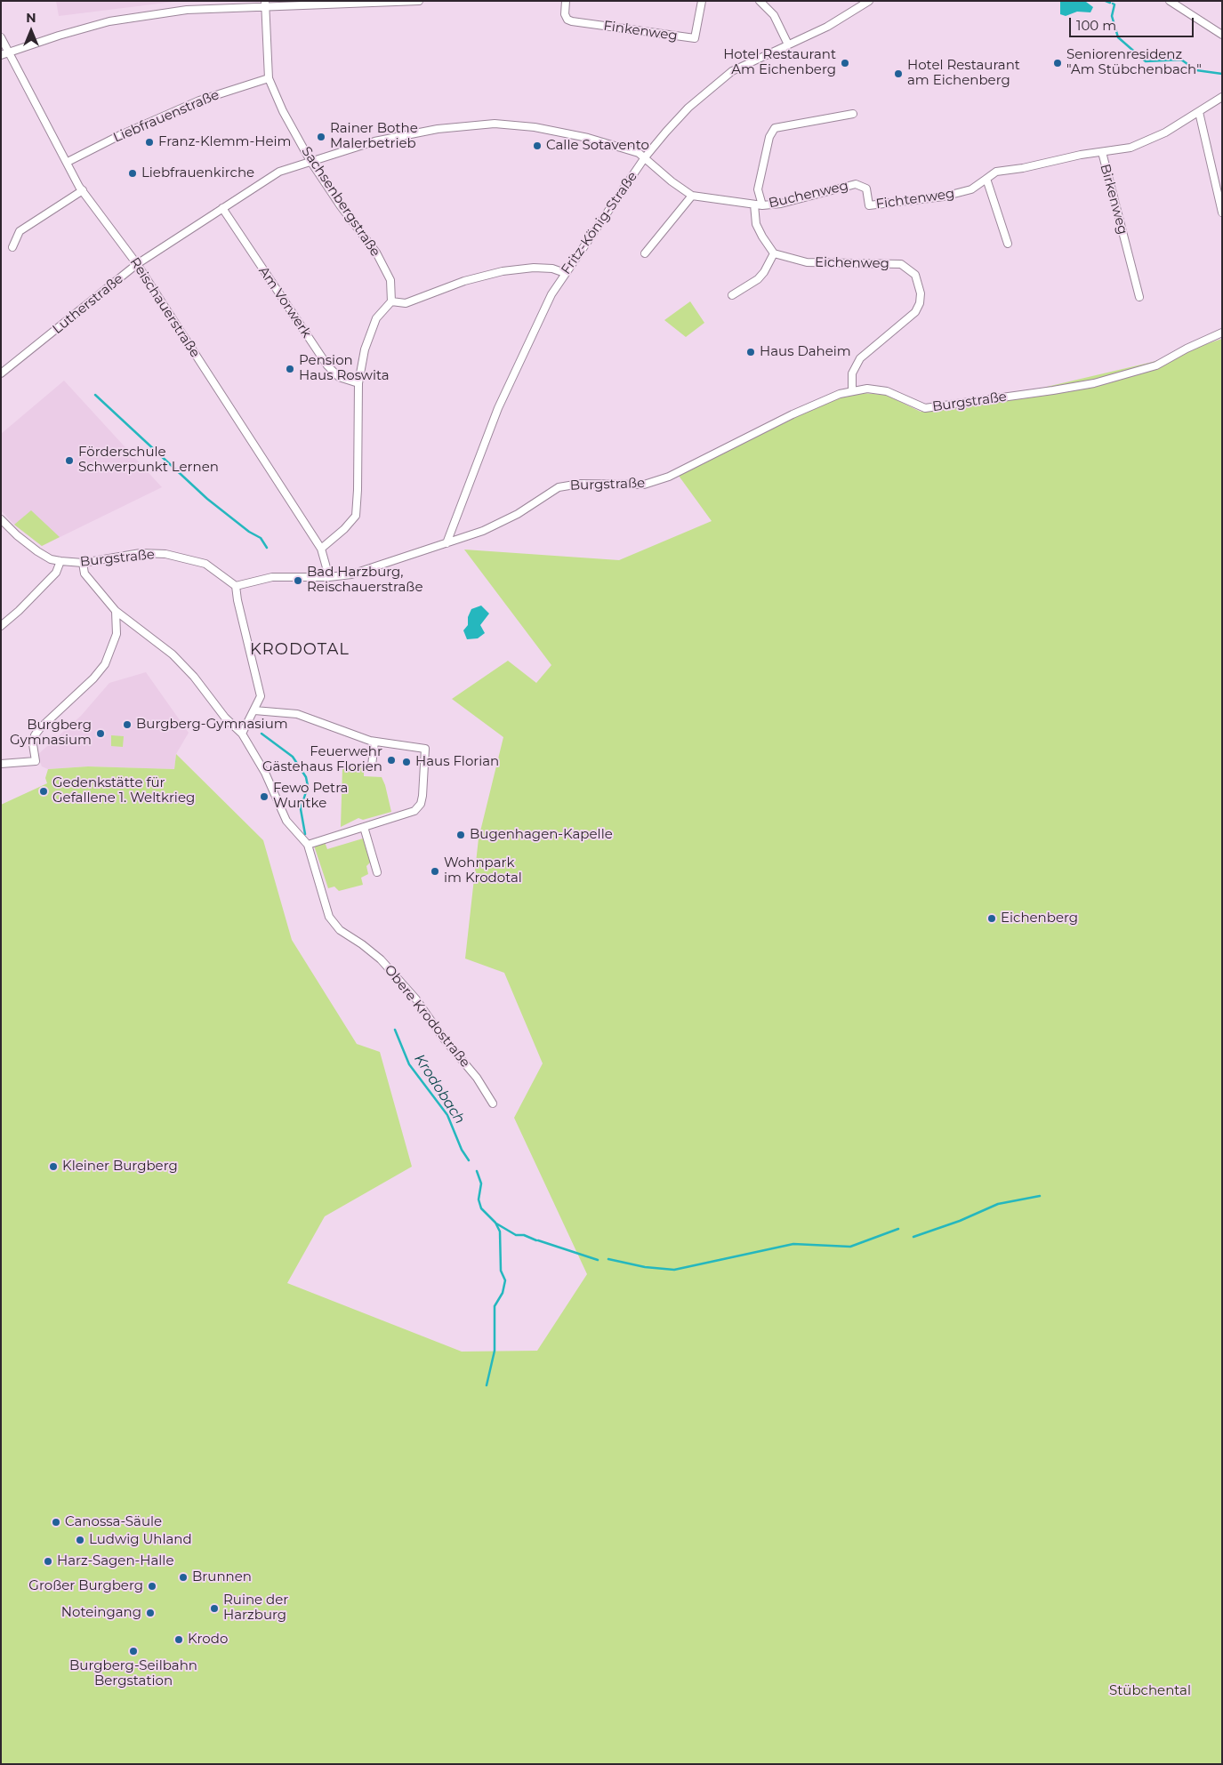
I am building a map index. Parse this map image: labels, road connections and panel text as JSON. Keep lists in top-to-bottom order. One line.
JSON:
{"streets":{"street":["Finkenweg","Liebfrauenstraße","Buchenweg","Fichtenweg","Birkenweg","Sachsenbergstraße","Fritz-König-Straße","Eichenweg","Am Vorwerk","Lutherstraße","Reischauerstraße","Burgstraße","Obere Krodostraße"]},"crossings":[["Liebfrauenstraße","Sachsenbergstraße"],["Liebfrauenstraße","Reischauerstraße"],["Buchenweg","Fichtenweg"],["Buchenweg","Sachsenbergstraße"],["Buchenweg","Fritz-König-Straße"],["Buchenweg","Lutherstraße"],["Fichtenweg","Birkenweg"],["Sachsenbergstraße","Lutherstraße"],["Fritz-König-Straße","Burgstraße"],["Eichenweg","Burgstraße"],["Am Vorwerk","Lutherstraße"],["Lutherstraße","Reischauerstraße"],["Reischauerstraße","Burgstraße"],["Burgstraße","Obere Krodostraße"]],"districts":["KRODOTAL"],"water":["Krodobach"],"parks":["Stübchental"],"places":["Hotel Restaurant Am Eichenberg","Seniorenresidenz \"Am Stübchenbach\"","Hotel Restaurant am Eichenberg","Rainer Bothe Malerbetrieb","Franz-Klemm-Heim","Calle Sotavento","Liebfrauenkirche","Haus Daheim","Pension Haus Roswita","Förderschule Schwerpunkt Lernen","Bad Harzburg, Reischauerstraße","Burgberg-Gymnasium","Burgberg Gymnasium","Feuerwehr Gästehaus Florien","Haus Florian","Gedenkstätte für Gefallene 1. Weltkrieg","Fewo Petra Wuntke","Bugenhagen-Kapelle","Wohnpark im Krodotal","Eichenberg","Kleiner Burgberg","Canossa-Säule","Ludwig Uhland","Harz-Sagen-Halle","Brunnen","Großer Burgberg","Ruine der Harzburg","Noteingang","Krodo","Burgberg-Seilbahn Bergstation"],"scale_bar":"100 m","north":"top"}
